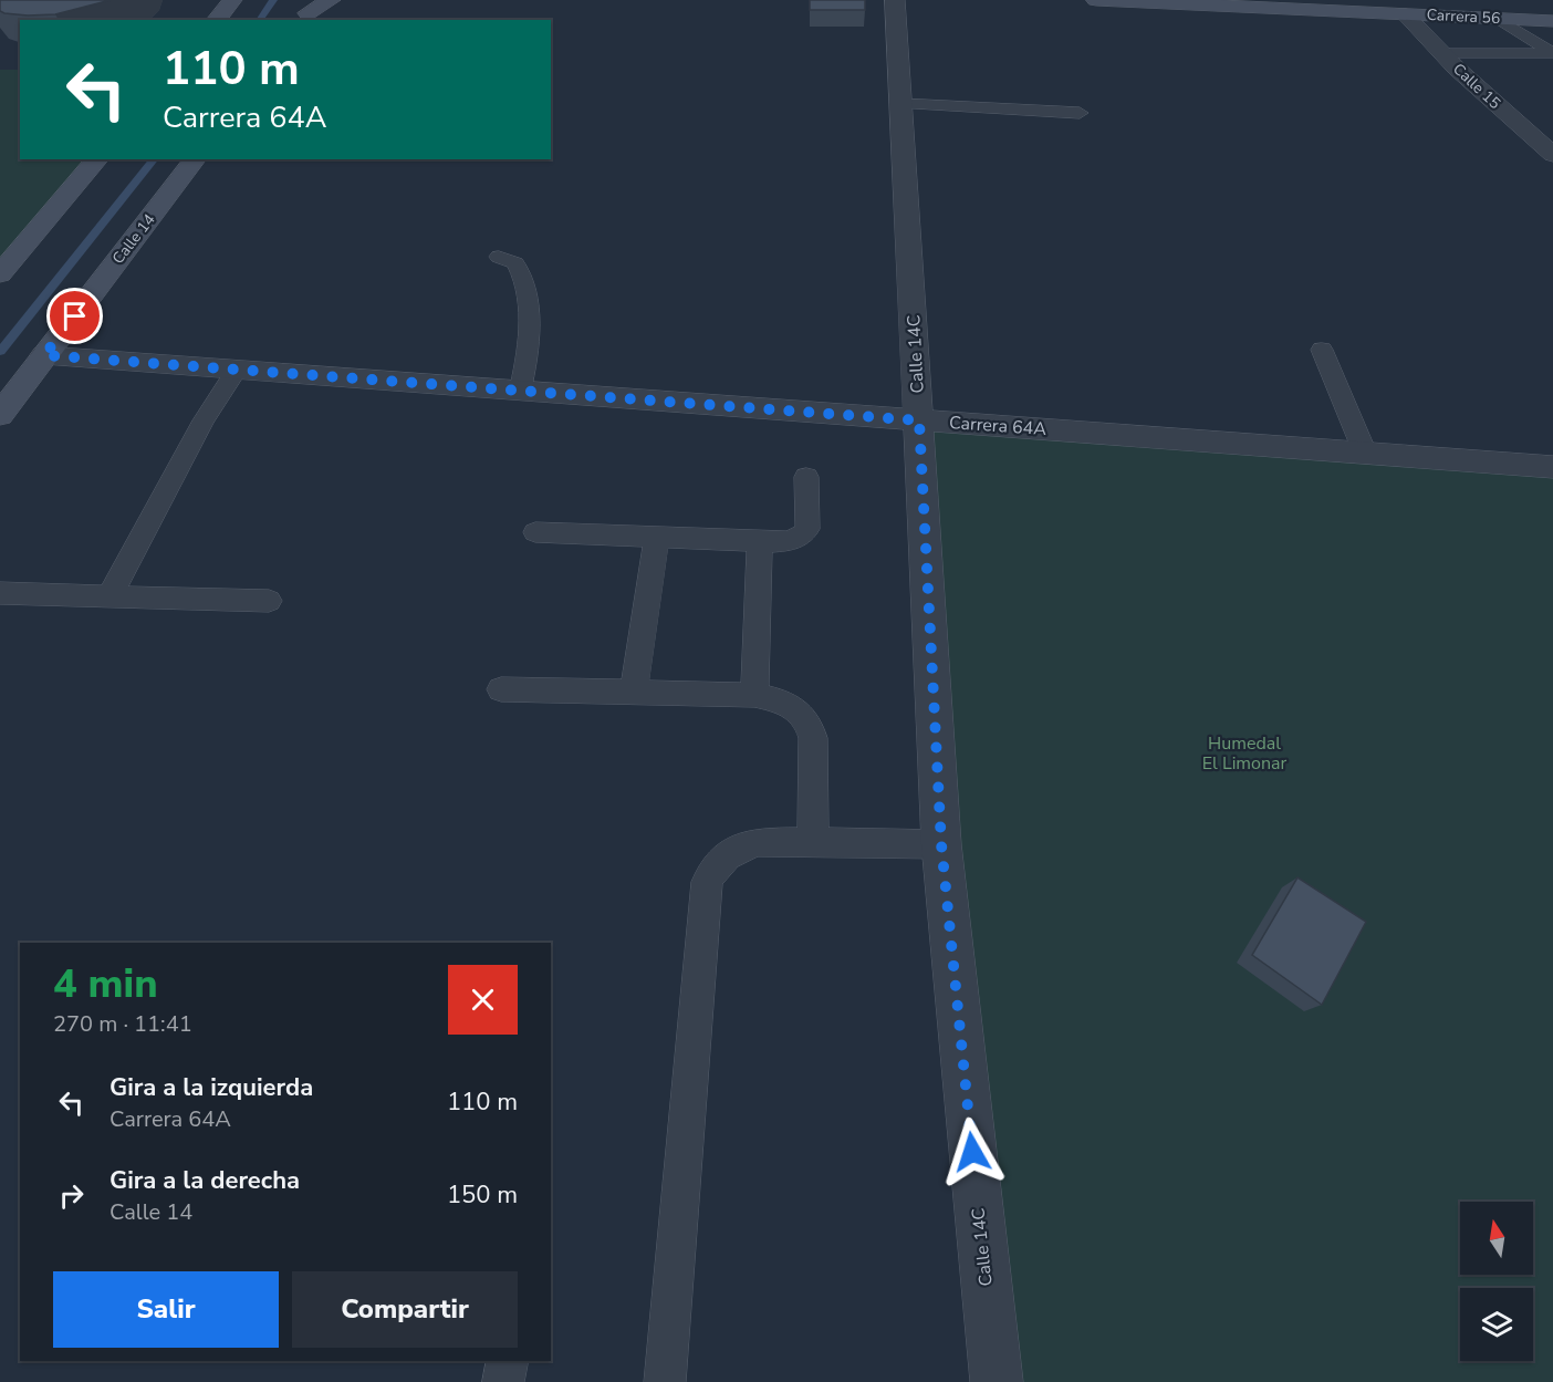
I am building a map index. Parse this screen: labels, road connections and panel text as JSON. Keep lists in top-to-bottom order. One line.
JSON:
{"streets":{"street":["Carrera 56","Calle 15","Calle 14","Calle 14C","Carrera 64A"]},"crossings":[["Carrera 56","Calle 15"],["Calle 14","Carrera 64A"],["Calle 14C","Carrera 64A"]],"parks":["Humedal El Limonar"],"north":"top","page":{"turn":["110 m","Carrera 64A"],"heading":["4 min","270 m · 11:41"],"list":[{"name":"Gira a la izquierda","note":"Carrera 64A","value":"110 m"},{"name":"Gira a la derecha","note":"Calle 14","value":"150 m"}],"buttons":["Salir","Compartir"]}}
